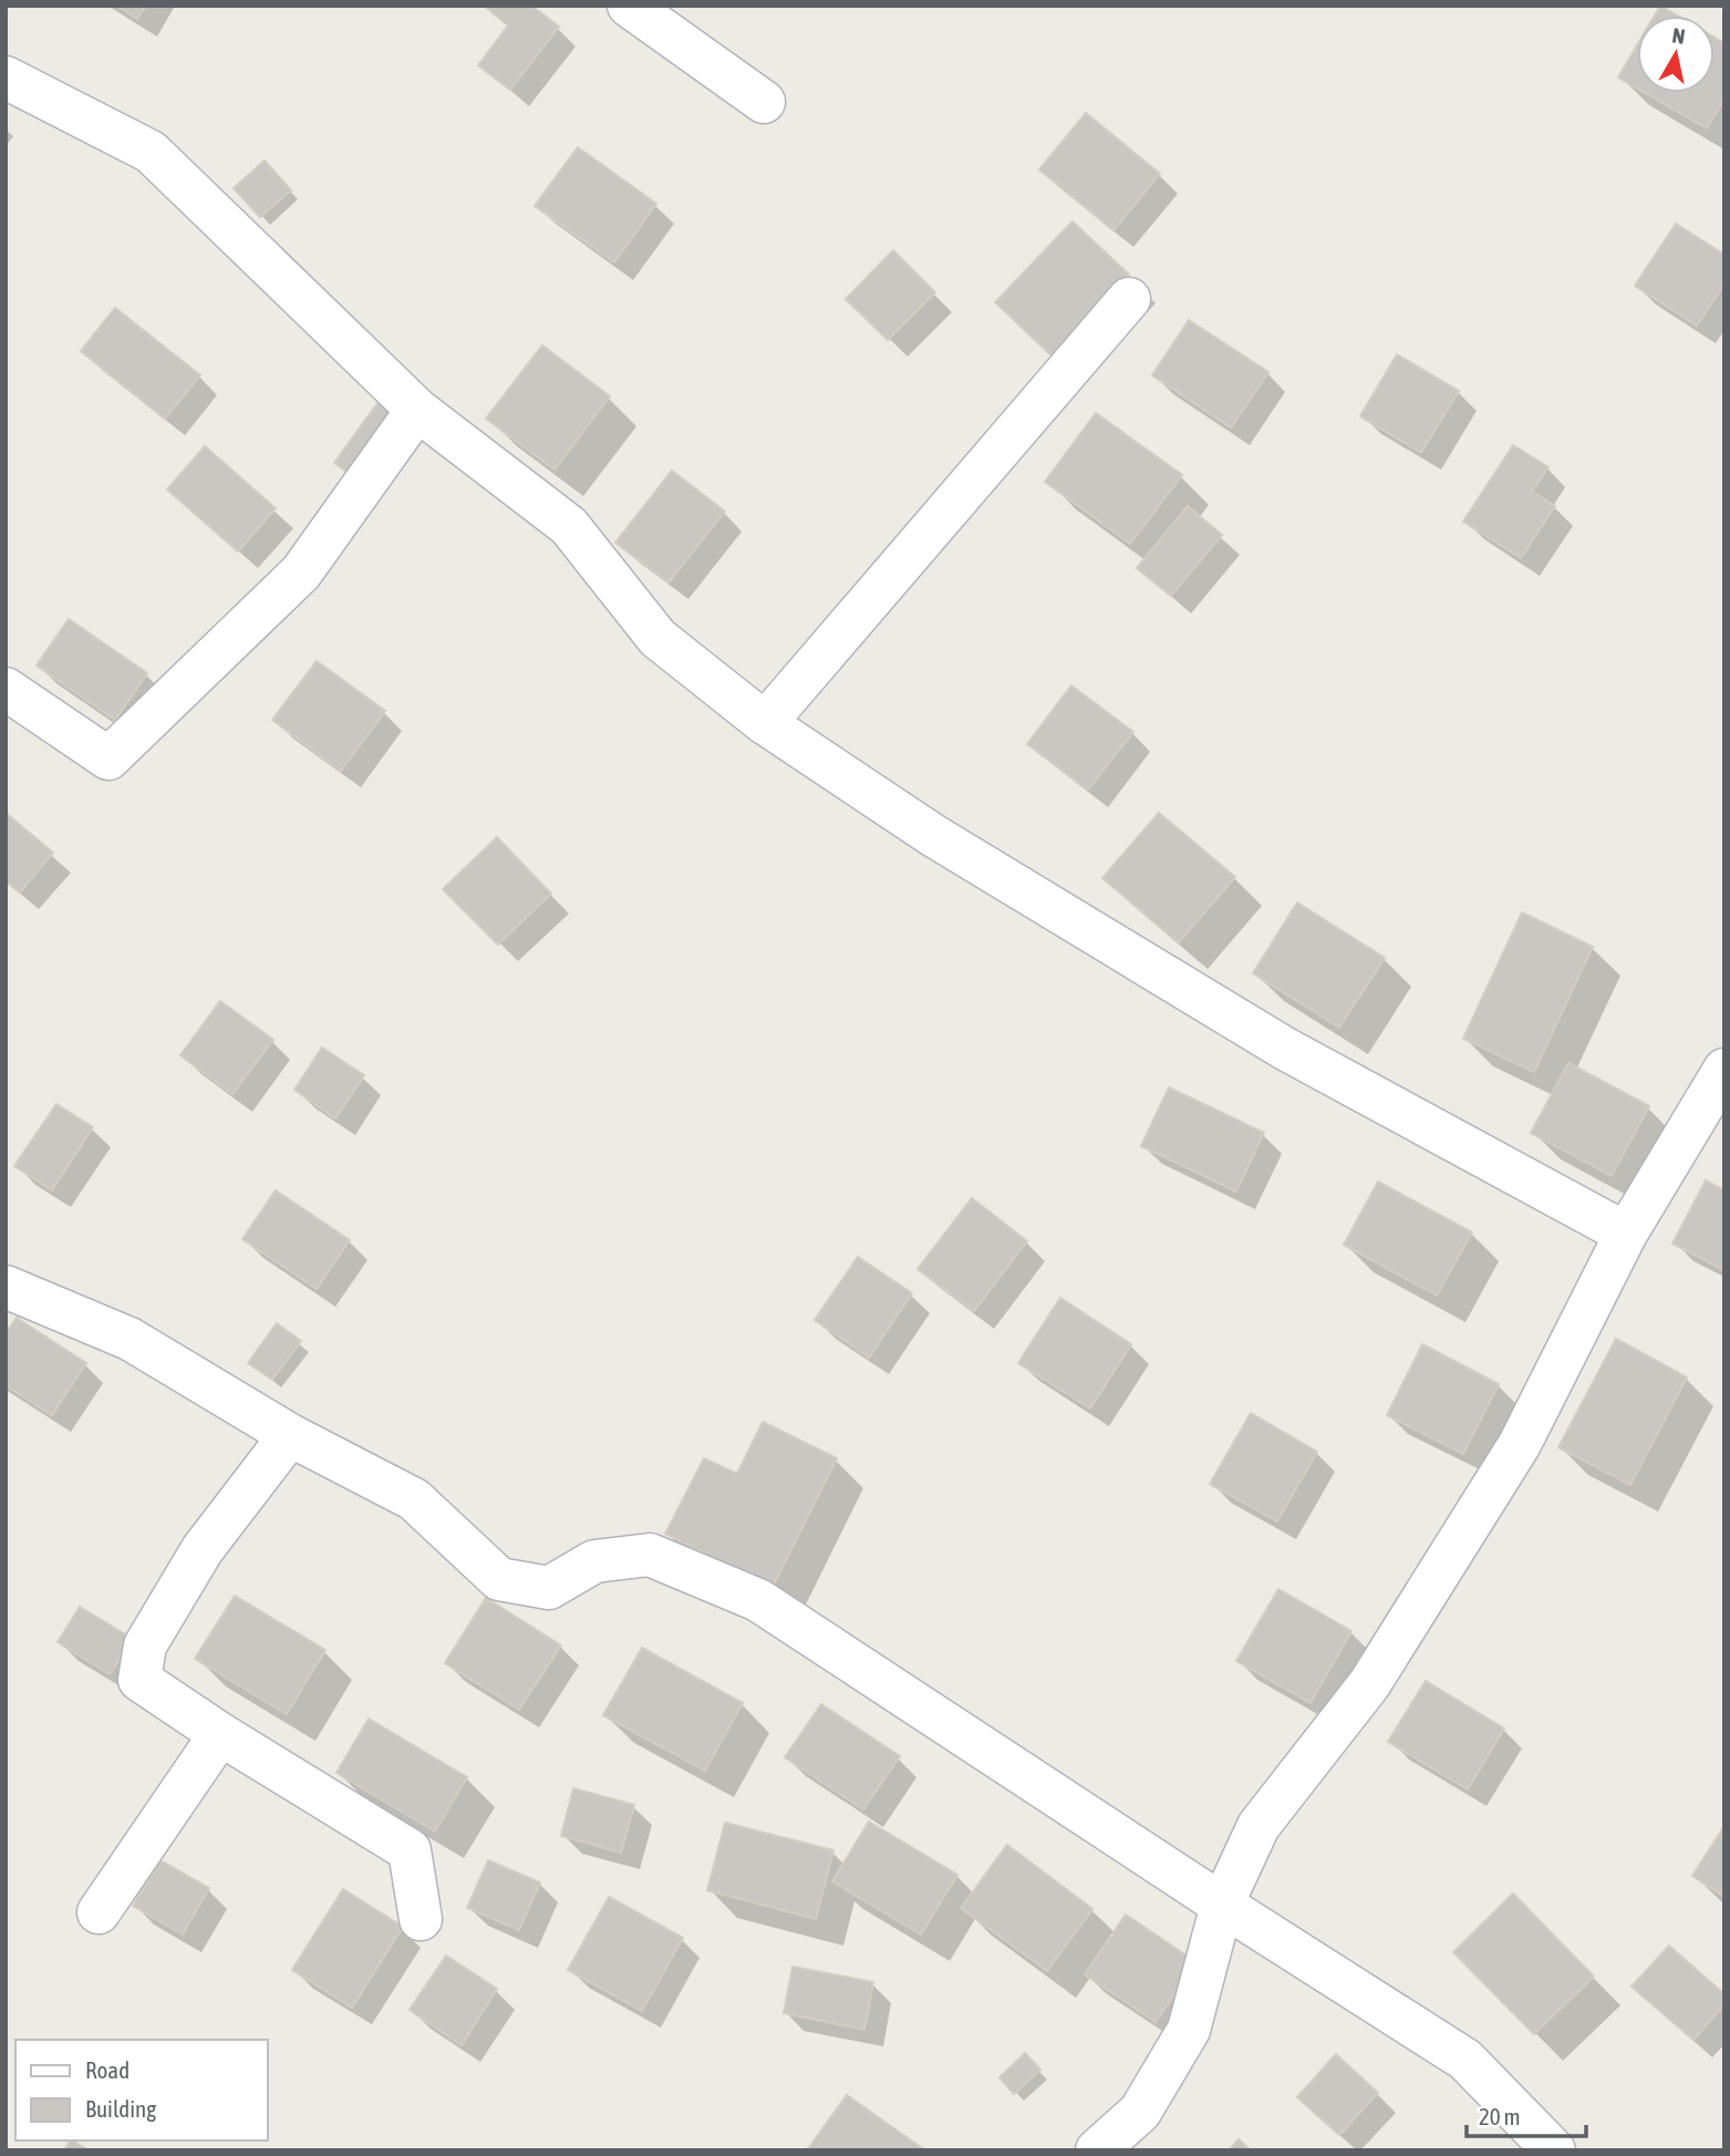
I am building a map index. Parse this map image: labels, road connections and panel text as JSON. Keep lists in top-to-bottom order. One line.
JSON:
{"legend":["Road","Building"],"scale_bar":"20 m","north":"top"}
